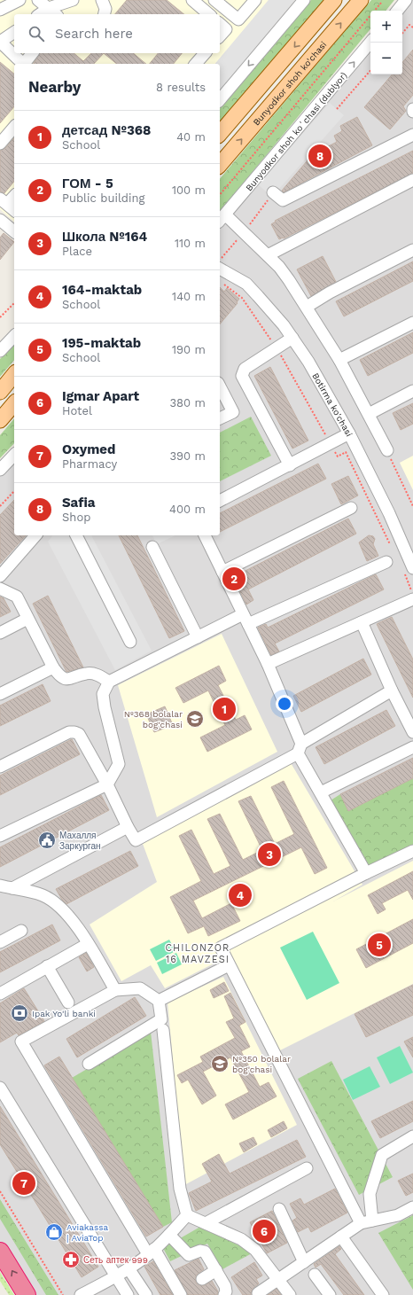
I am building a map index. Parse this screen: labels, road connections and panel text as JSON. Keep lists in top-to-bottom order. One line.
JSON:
{"streets":{"main road":["Bunyodkor shoh ko'chasi"],"street":["Bunyodkor shoh koʻchasi (dublyor)","Botirma ko'chasi"]},"districts":["CHILONZOR 16 MAVZESI"],"places":{"school or university":["№368 bolalar bog'chasi","№350 bolalar bog'chasi"],"public building":["Махалля Заркурган"],"bank":["Ipak Yo'li banki"],"shop":["Aviakassa | AviaTop"],"pharmacy":["Сеть аптек 999"]},"page":{"map_buttons":["+","−"],"search":"Search here","heading":["Nearby","8 results"],"list":[{"mark":"1","name":"детсад №368","note":"School","value":"40 m"},{"mark":"2","name":"ГОМ - 5","note":"Public building","value":"100 m"},{"mark":"3","name":"Школа №164","note":"Place","value":"110 m"},{"mark":"4","name":"164-maktab","note":"School","value":"140 m"},{"mark":"5","name":"195-maktab","note":"School","value":"190 m"},{"mark":"6","name":"Igmar Apart","note":"Hotel","value":"380 m"},{"mark":"7","name":"Oxymed","note":"Pharmacy","value":"390 m"},{"mark":"8","name":"Safia","note":"Shop","value":"400 m"}],"pins":["8","2","1","3","4","5","7","6"]}}
